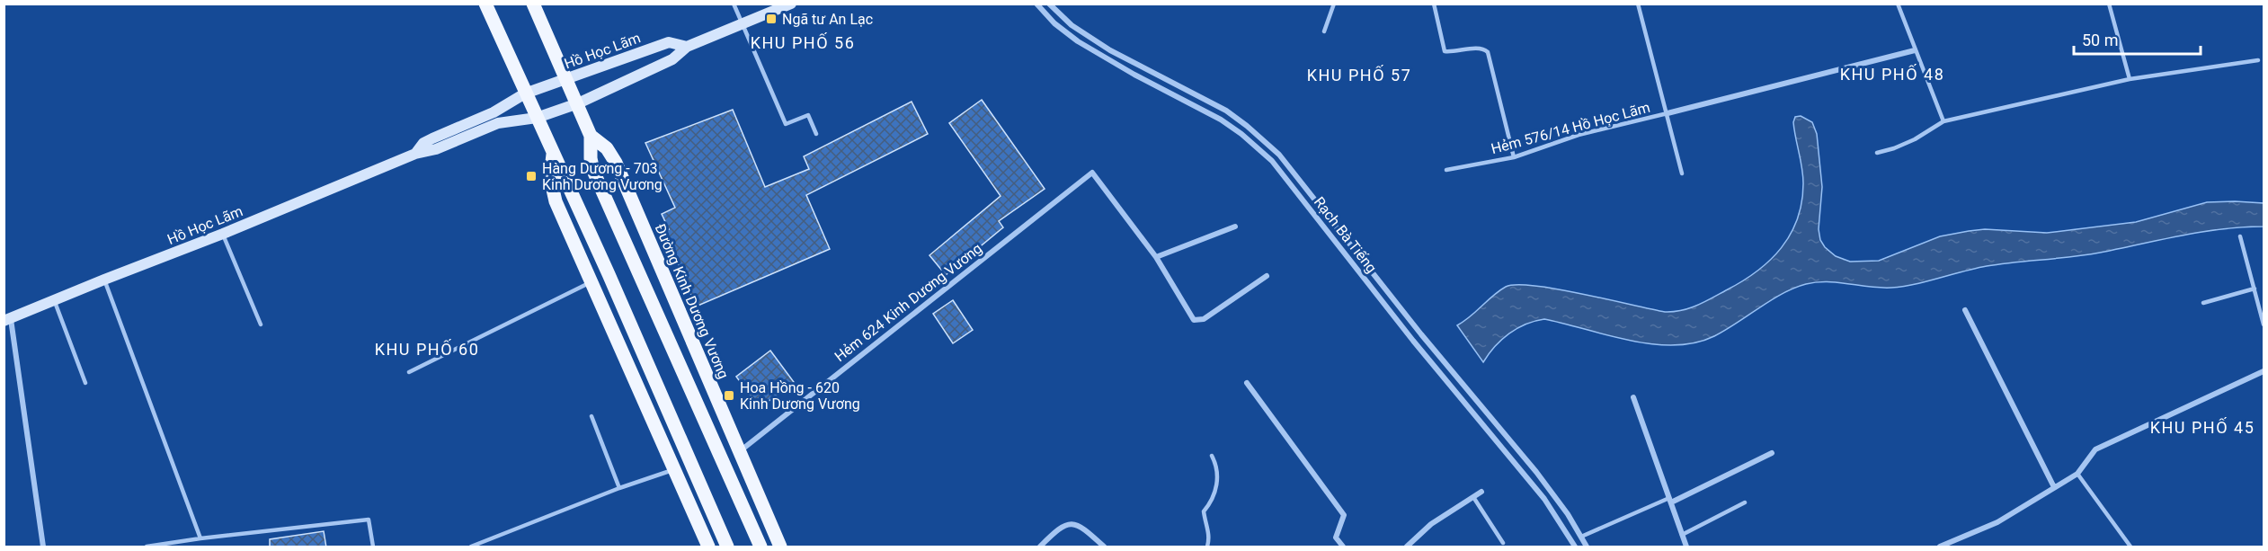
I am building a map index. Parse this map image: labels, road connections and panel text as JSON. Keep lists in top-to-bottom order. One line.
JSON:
{"streets":{"main road":["Hồ Học Lãm","Đường Kinh Dương Vương"],"street":["Rạch Bà Tiếng","Hẻm 624 Kinh Dương Vương"],"lane":["Hẻm 576/14 Hồ Học Lãm"]},"crossings":[["Hồ Học Lãm","Đường Kinh Dương Vương"],["Đường Kinh Dương Vương","Hẻm 624 Kinh Dương Vương"]],"districts":["KHU PHỐ 56","KHU PHỐ 48","KHU PHỐ 57","KHU PHỐ 60","KHU PHỐ 45"],"places":{"transit":["Ngã tư An Lạc","Hàng Dương - 703 Kinh Dương Vương","Hoa Hồng - 620 Kinh Dương Vương"]},"scale_bar":"50 m"}
